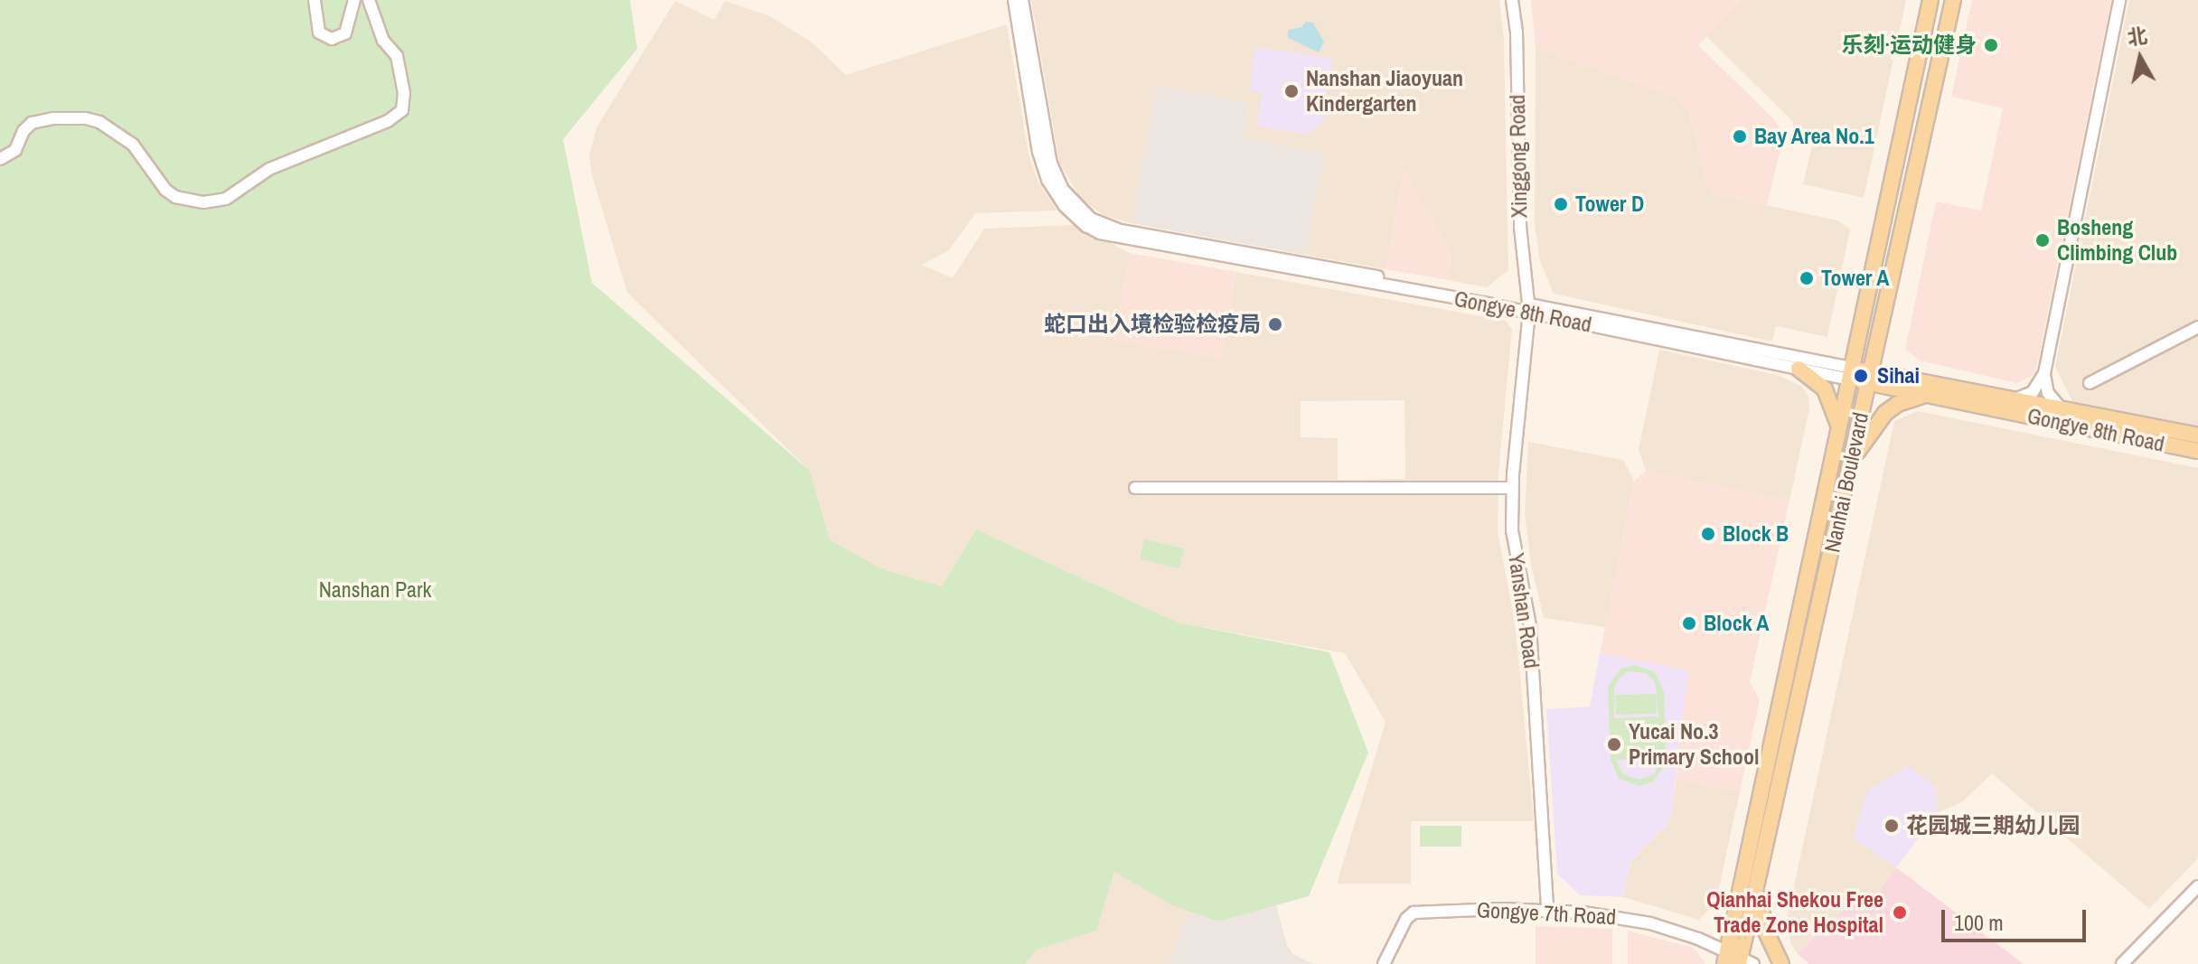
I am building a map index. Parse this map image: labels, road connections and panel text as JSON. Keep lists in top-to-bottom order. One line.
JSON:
{"streets":{"main road":["Gongye 8th Road","Nanhai Boulevard"],"street":["Xinggong Road","Yanshan Road","Gongye 7th Road"]},"crossings":[["Xinggong Road","Gongye 8th Road"],["Xinggong Road","Yanshan Road"],["Gongye 8th Road","Nanhai Boulevard"],["Gongye 8th Road","Yanshan Road"],["Nanhai Boulevard","Gongye 7th Road"],["Yanshan Road","Gongye 7th Road"]],"parks":["Nanshan Park"],"places":["乐刻·运动健身","Nanshan Jiaoyuan Kindergarten","Bay Area No.1","Tower D","Bosheng Climbing Club","Tower A","蛇口出入境检验检疫局","Sihai","Block B","Block A","Yucai No.3 Primary School","花园城三期幼儿园","Qianhai Shekou Free Trade Zone Hospital"],"scale_bar":"100 m","north":"top"}
